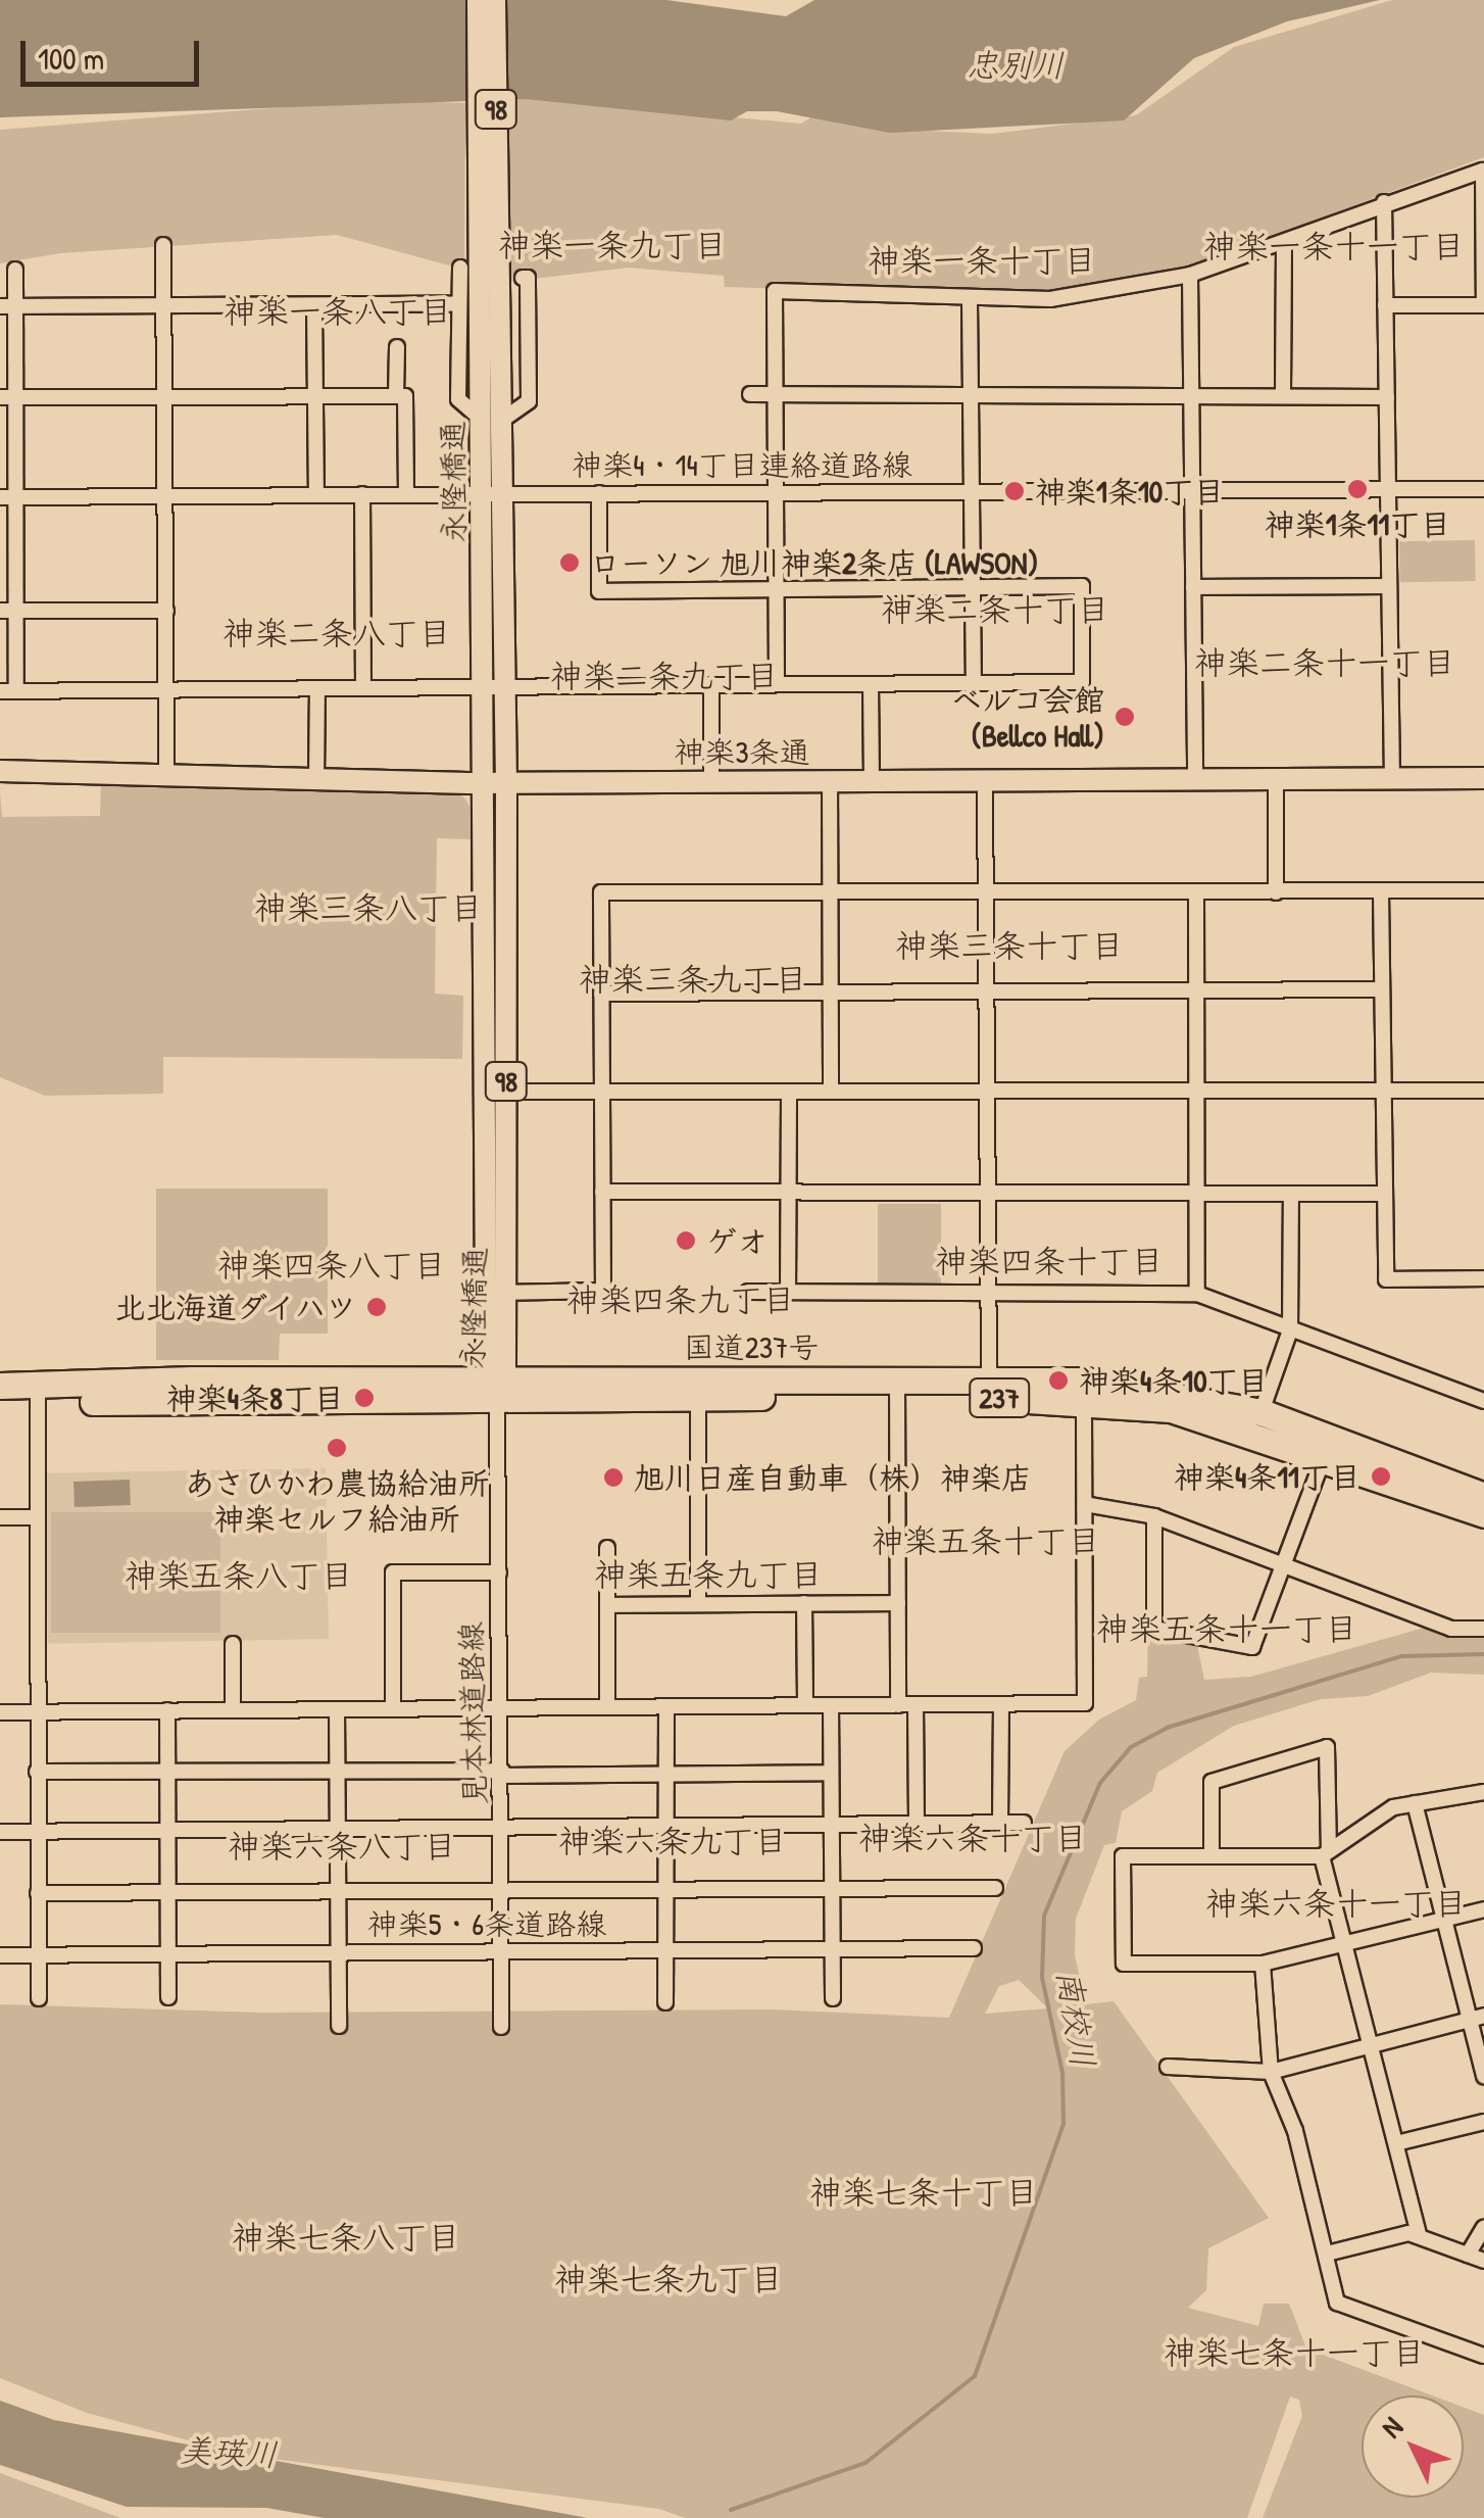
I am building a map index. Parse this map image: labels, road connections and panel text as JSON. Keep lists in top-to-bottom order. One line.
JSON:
{"streets":{"highway":["国道237号","237"],"main road":["98","永隆橋通","神楽3条通"],"street":["神楽4・14丁目連絡道路線","見本林道路線","神楽5・6条道路線"]},"crossings":[["神楽4・14丁目連絡道路線","永隆橋通"],["永隆橋通","神楽3条通"],["永隆橋通","国道237号"],["永隆橋通","見本林道路線"],["国道237号","見本林道路線"],["見本林道路線","神楽5・6条道路線"]],"districts":["神楽一条九丁目","神楽一条十一丁目","神楽一条十丁目","神楽一条八丁目","神楽二条十丁目","神楽二条八丁目","神楽二条十一丁目","神楽二条九丁目","神楽三条八丁目","神楽三条十丁目","神楽三条九丁目","神楽四条十丁目","神楽四条八丁目","神楽四条九丁目","神楽五条十丁目","神楽五条九丁目","神楽五条八丁目","神楽五条十一丁目","神楽六条十丁目","神楽六条九丁目","神楽六条八丁目","神楽六条十一丁目","神楽七条十丁目","神楽七条八丁目","神楽七条九丁目","神楽七条十一丁目"],"water":["忠別川","南校川","美瑛川"],"places":["神楽1条11丁目","神楽1条10丁目","ローソン 旭川神楽2条店 (LAWSON)","ベルコ会館 (Bellco Hall)","ゲオ","北北海道ダイハツ","神楽4条10丁目","神楽4条8丁目","あさひかわ農協給油所 神楽セルフ給油所","神楽4条11丁目","旭川日産自動車（株）神楽店"],"scale_bar":"100 m","north":"top left"}
